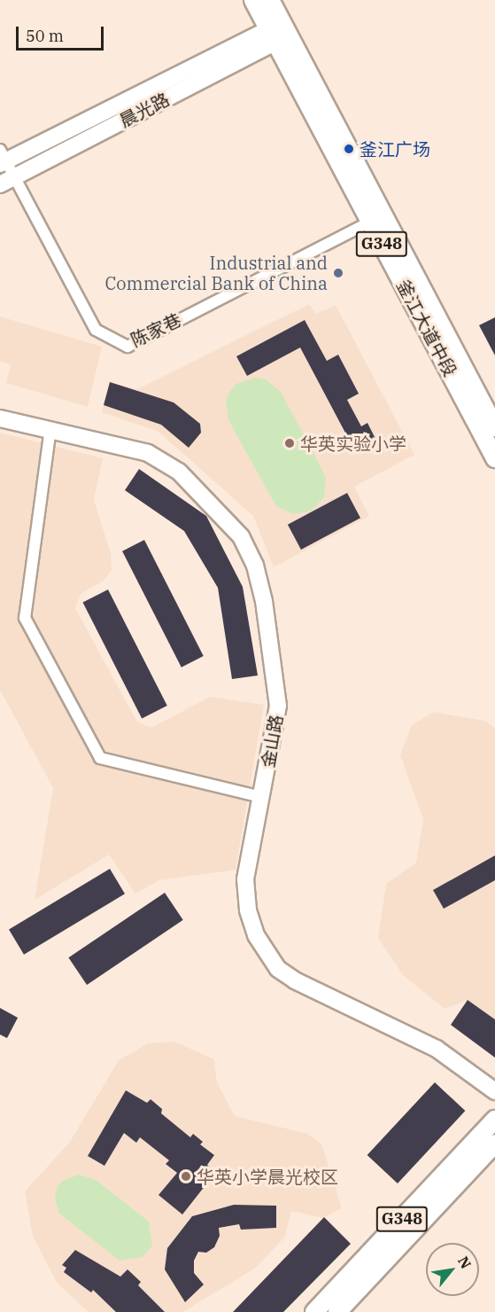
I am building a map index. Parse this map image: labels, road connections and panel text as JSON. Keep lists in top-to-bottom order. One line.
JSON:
{"streets":{"main road":["G348","釜江大道中段"],"street":["晨光路","陈家巷","金山路"]},"crossings":[["晨光路","G348"],["晨光路","釜江大道中段"],["晨光路","陈家巷"],["G348","釜江大道中段"],["釜江大道中段","陈家巷"]],"places":["釜江广场","Industrial and Commercial Bank of China","华英实验小学","华英小学晨光校区"],"scale_bar":"50 m","north":"top right"}
